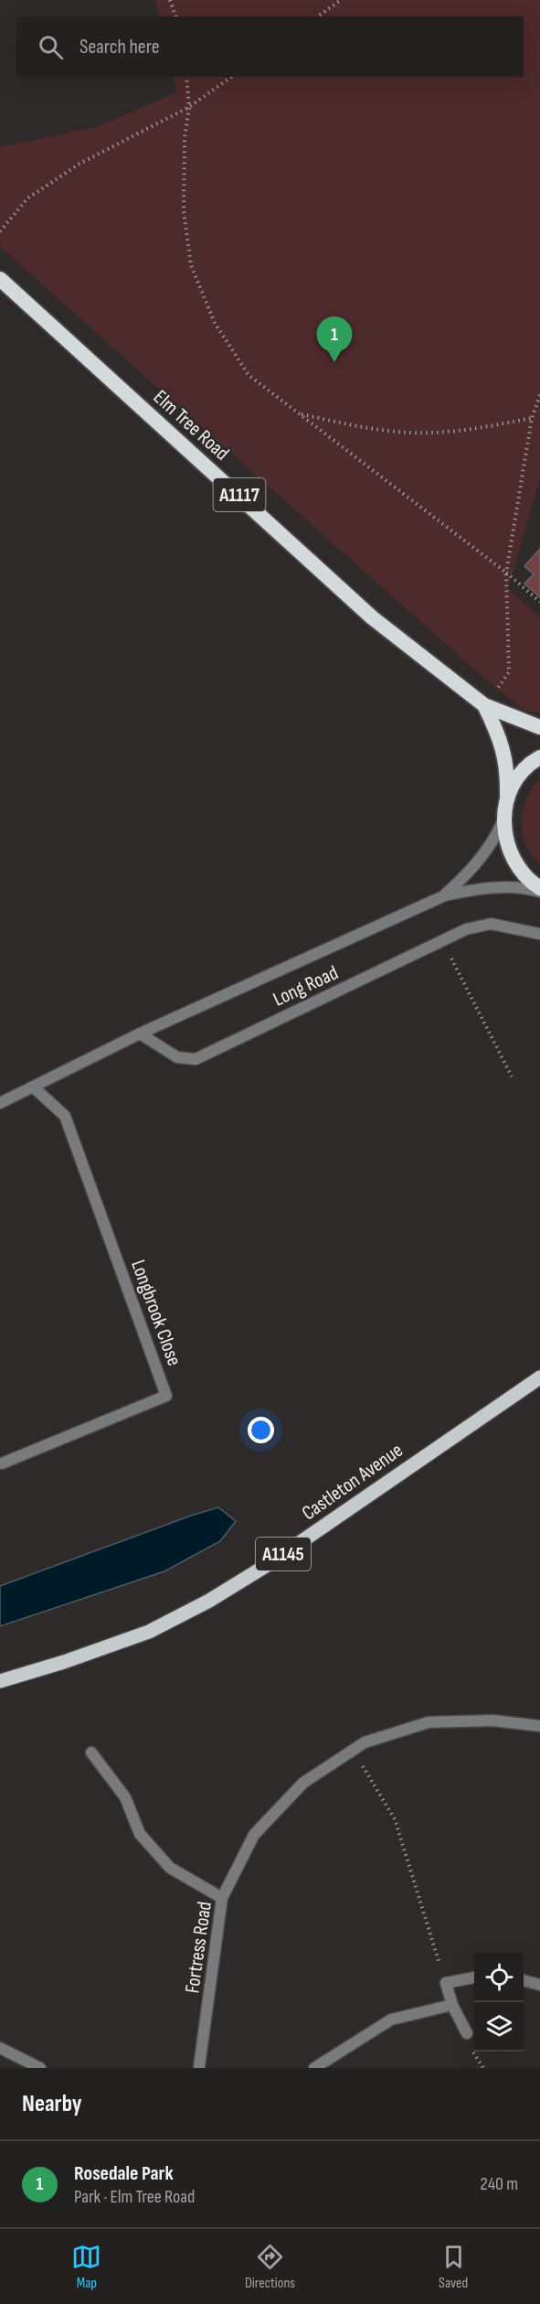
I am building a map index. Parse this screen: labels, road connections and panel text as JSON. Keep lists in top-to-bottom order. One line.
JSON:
{"streets":{"highway":["Elm Tree Road","A1117"],"main road":["Castleton Avenue","A1145"],"street":["Long Road","Longbrook Close","Fortress Road"]},"crossings":[["Long Road","Longbrook Close"]],"page":{"search":"Search here","pins":"1","heading":"Nearby","list":[{"mark":"1","name":"Rosedale Park","note":"Park · Elm Tree Road","value":"240 m"}],"nav":["Map","Directions","Saved"]}}
